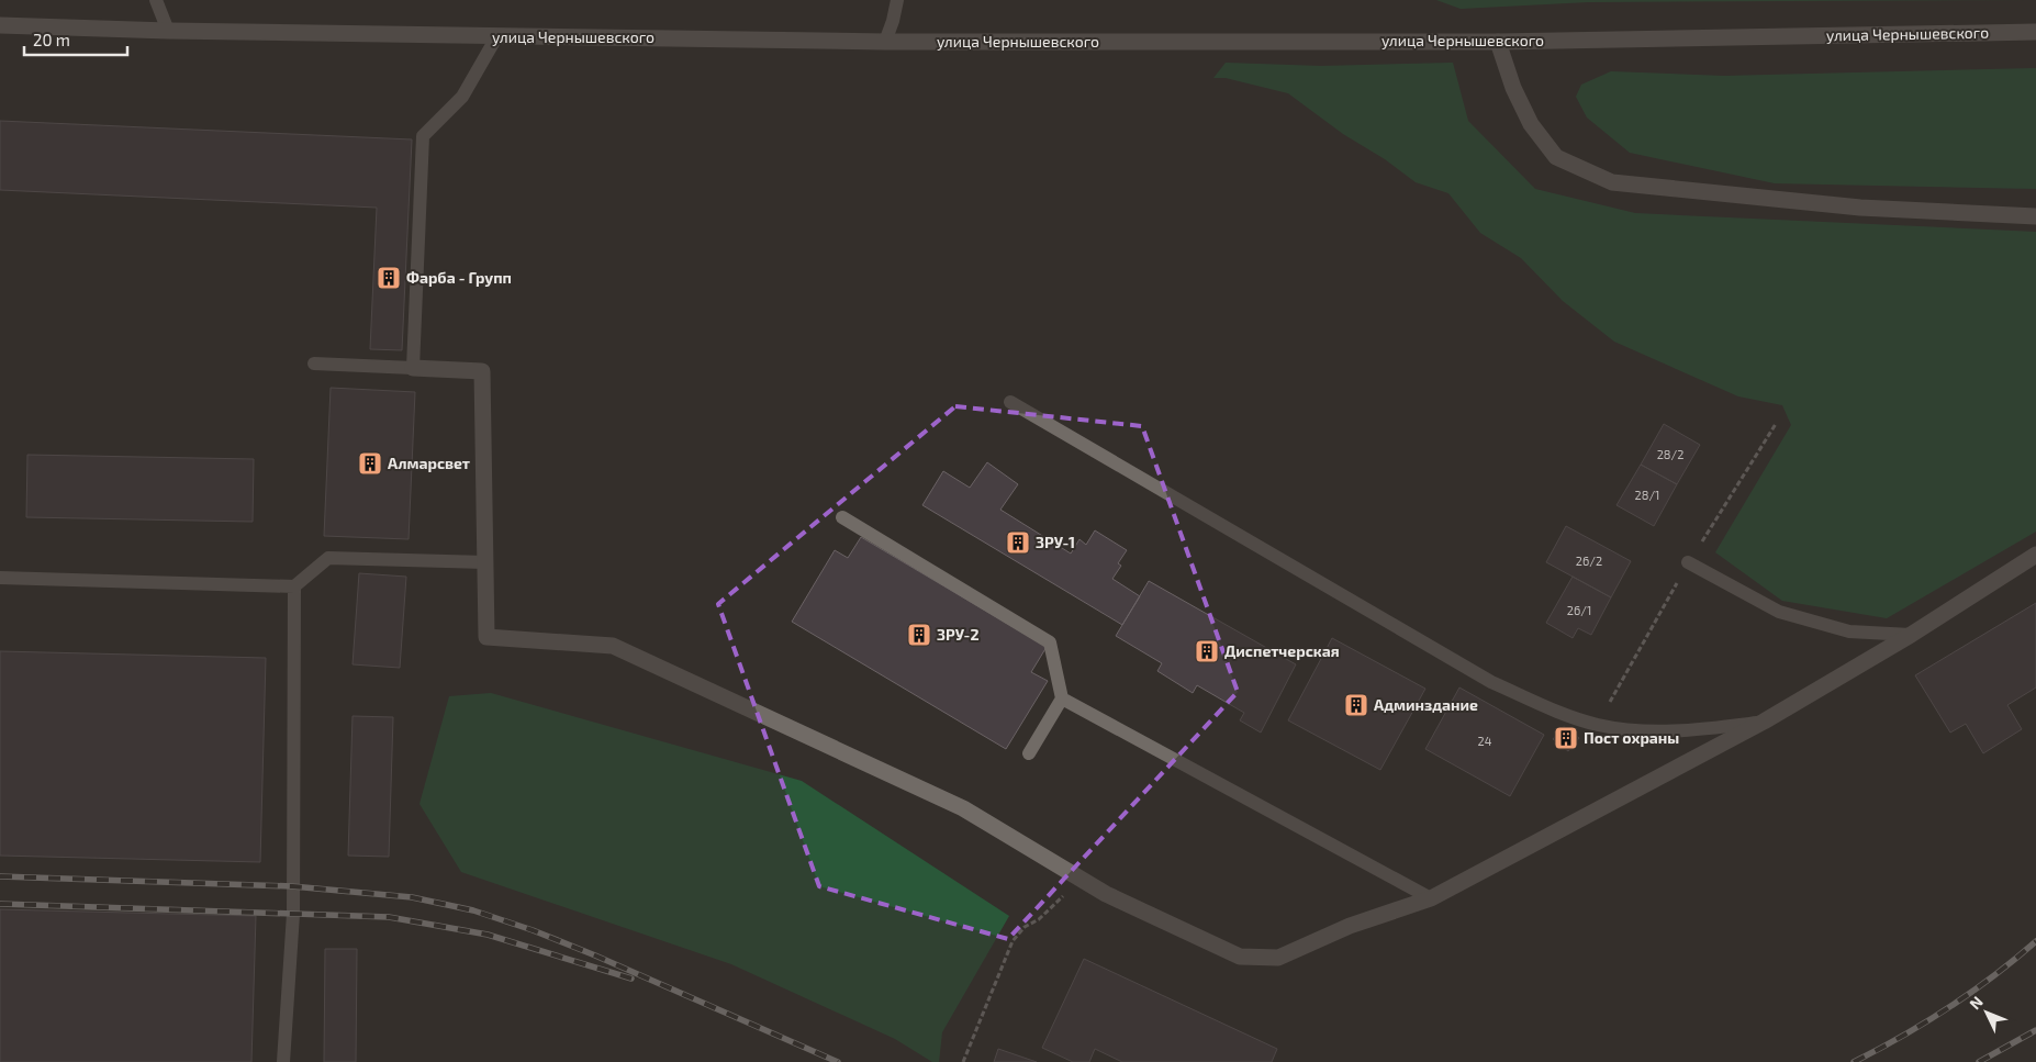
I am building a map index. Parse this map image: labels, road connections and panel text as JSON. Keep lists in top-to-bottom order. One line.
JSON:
{"streets":{"street":["улица Чернышевского"]},"places":{"building":["Фарба - Групп","Алмарсвет","ЗРУ-1","ЗРУ-2","Диспетчерская","Админздание","Пост охраны"]},"house_numbers":["28/2","28/1","26/2","26/1","24"],"scale_bar":"20 m","north":"top left"}
